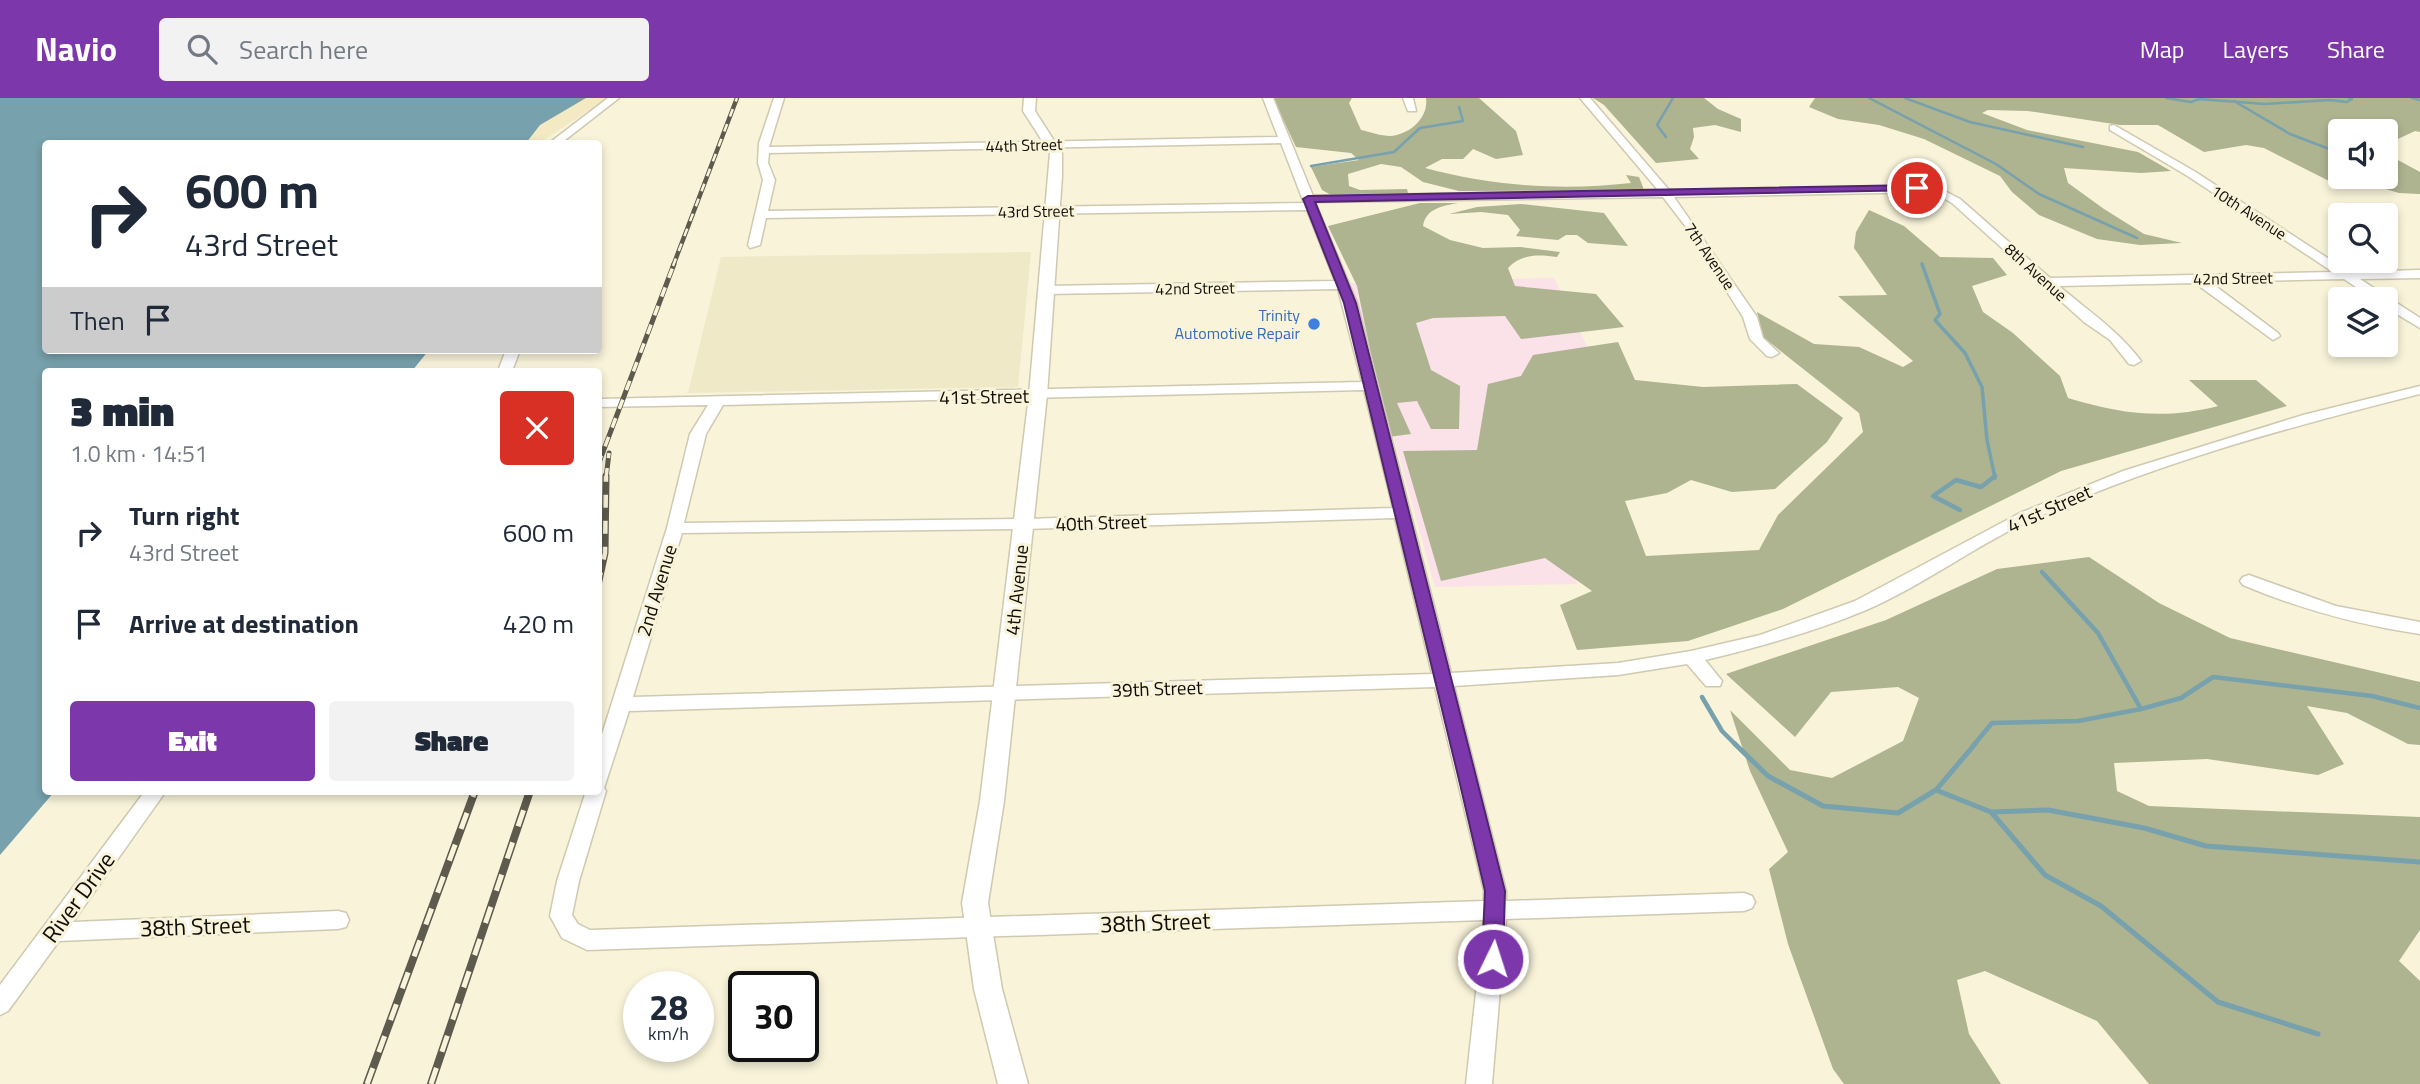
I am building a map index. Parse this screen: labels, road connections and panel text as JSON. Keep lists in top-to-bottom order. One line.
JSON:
{"streets":{"main road":["4th Avenue"],"street":["44th Street","43rd Street","10th Avenue","7th Avenue","8th Avenue","42nd Street","41st Street","40th Street","2nd Avenue","39th Street","River Drive","38th Street"]},"crossings":[["44th Street","4th Avenue"],["43rd Street","7th Avenue"],["43rd Street","8th Avenue"],["43rd Street","4th Avenue"],["10th Avenue","42nd Street"],["8th Avenue","42nd Street"],["42nd Street","4th Avenue"],["41st Street","2nd Avenue"],["41st Street","4th Avenue"],["41st Street","39th Street"],["40th Street","2nd Avenue"],["40th Street","4th Avenue"],["2nd Avenue","39th Street"],["4th Avenue","39th Street"],["4th Avenue","38th Street"],["River Drive","38th Street"]],"places":["Trinity Automotive Repair"],"page":{"header":"Navio","search":"Search here","nav":["Map","Layers","Share"],"turn":["600 m","43rd Street"],"then":"Then","heading":["3 min","1.0 km · 14:51"],"list":[{"name":"Turn right","note":"43rd Street","value":"600 m"},{"name":"Arrive at destination","value":"420 m"}],"buttons":["Exit","Share"],"speed":"28 km/h","limit":"30"}}
